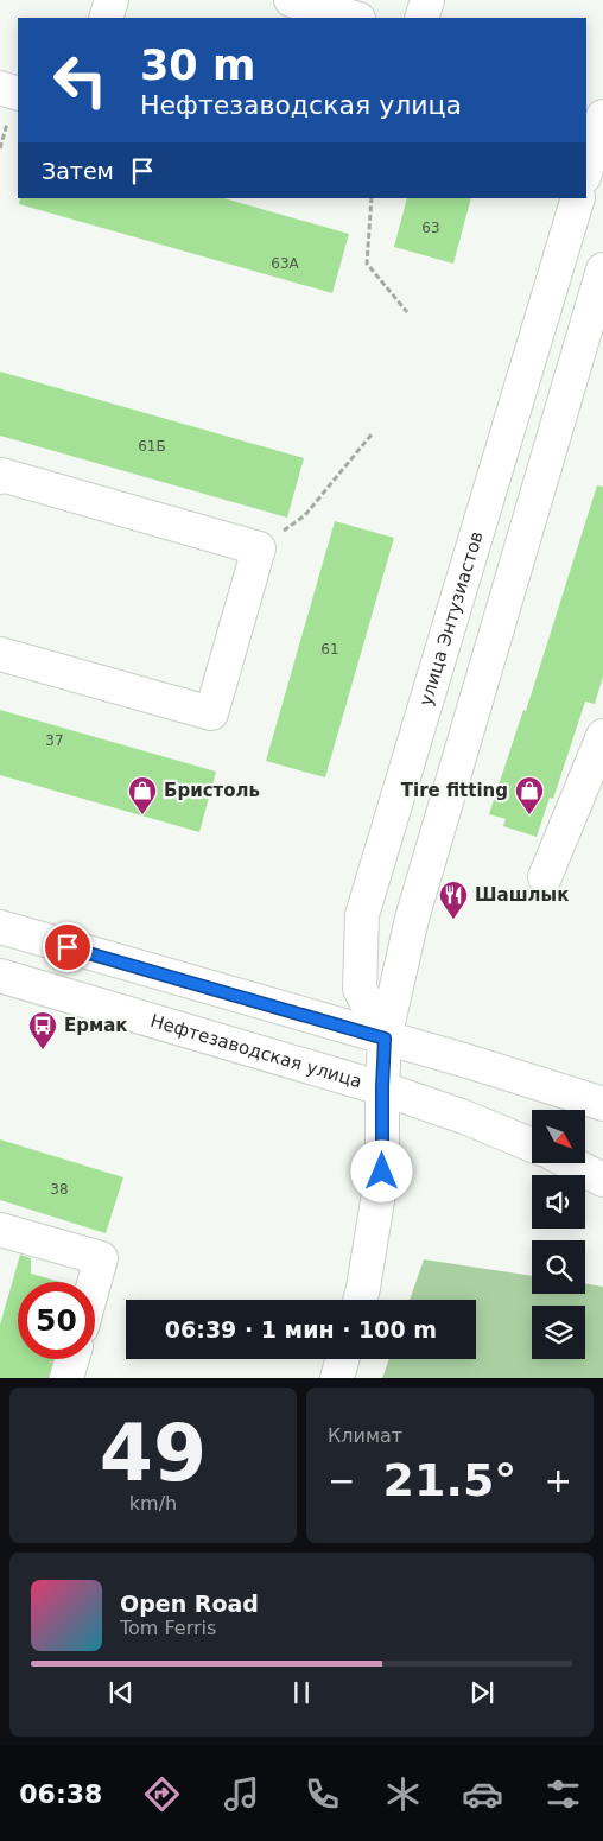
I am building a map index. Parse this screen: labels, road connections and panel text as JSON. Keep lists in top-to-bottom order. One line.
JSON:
{"streets":{"main road":["улица Энтузиастов","Нефтезаводская улица"]},"crossings":[["улица Энтузиастов","Нефтезаводская улица"]],"places":{"shop":["Бристоль","Tire fitting"],"restaurant":["Шашлык"],"bus stop":["Ермак"]},"house_numbers":["63","63А","61Б","61","37","38"],"north":"bottom right","page":{"turn":["30 m","Нефтезаводская улица"],"then":"Затем","limit":"50","trip":"06:39 · 1 мин · 100 m","tile":[["49","km/h"],"Климат"],"heat":["−","21.5°","+"],"song":["Open Road","Tom Ferris"],"tabs":"06:38"}}
